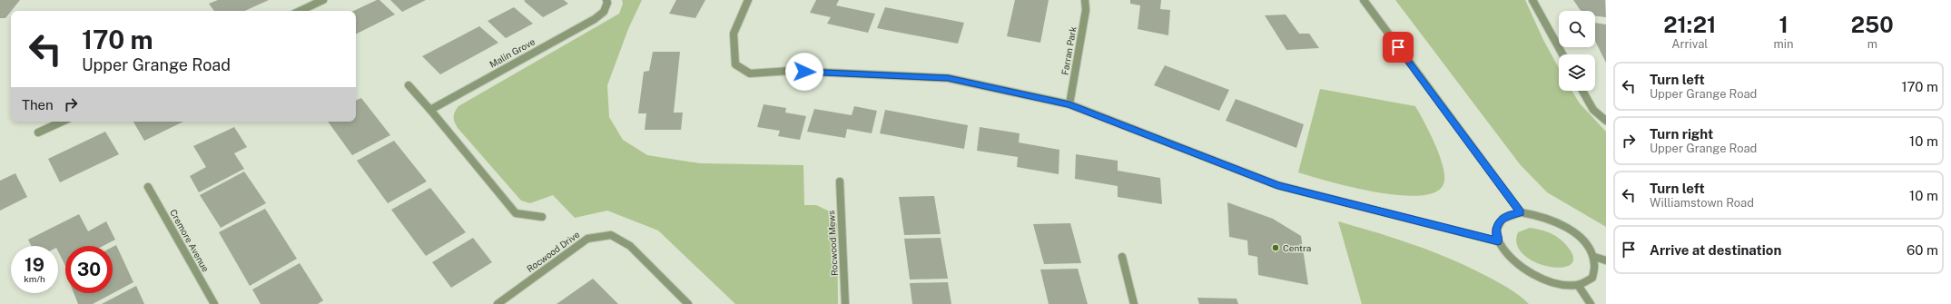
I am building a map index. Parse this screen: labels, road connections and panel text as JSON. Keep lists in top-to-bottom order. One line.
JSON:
{"streets":{"street":["Farran Park","Malin Grove","Cremore Avenue","Rocwood Mews","Rocwood Drive"]},"places":["Centra"],"page":{"eta":["21:21","Arrival","1","min","250","m"],"turn":["170 m","Upper Grange Road"],"list":[{"name":"Turn left","note":"Upper Grange Road","value":"170 m"},{"name":"Turn right","note":"Upper Grange Road","value":"10 m"},{"name":"Turn left","note":"Williamstown Road","value":"10 m"},{"name":"Arrive at destination","value":"60 m"}],"then":"Then","speed":"19 km/h","limit":"30"}}
